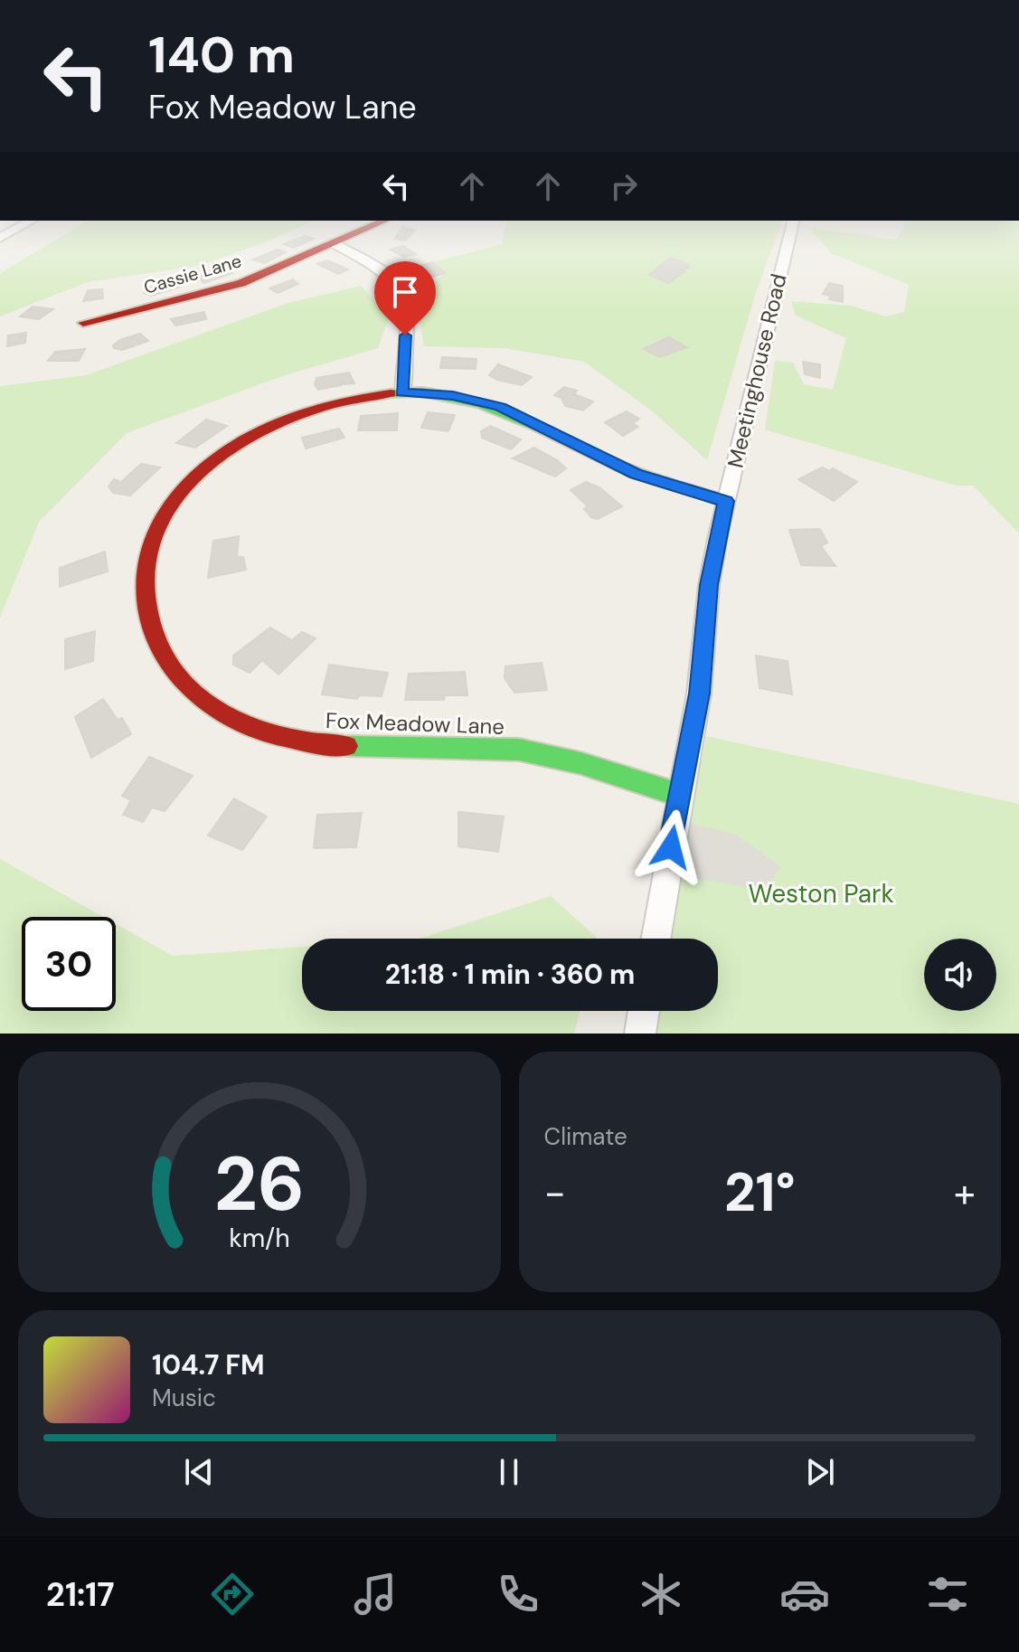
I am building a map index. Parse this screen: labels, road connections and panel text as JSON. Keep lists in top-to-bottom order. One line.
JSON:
{"streets":{"street":["Cassie Lane","Meetinghouse Road","Fox Meadow Lane"]},"crossings":[["Meetinghouse Road","Fox Meadow Lane"]],"parks":["Weston Park"],"page":{"turn":["140 m","Fox Meadow Lane"],"limit":"30","trip":"21:18 · 1 min · 360 m","tile":"Climate","heat":["−","21°","+"],"song":["104.7 FM","Music"],"tabs":"21:17","gauge":["26","km/h"]}}
